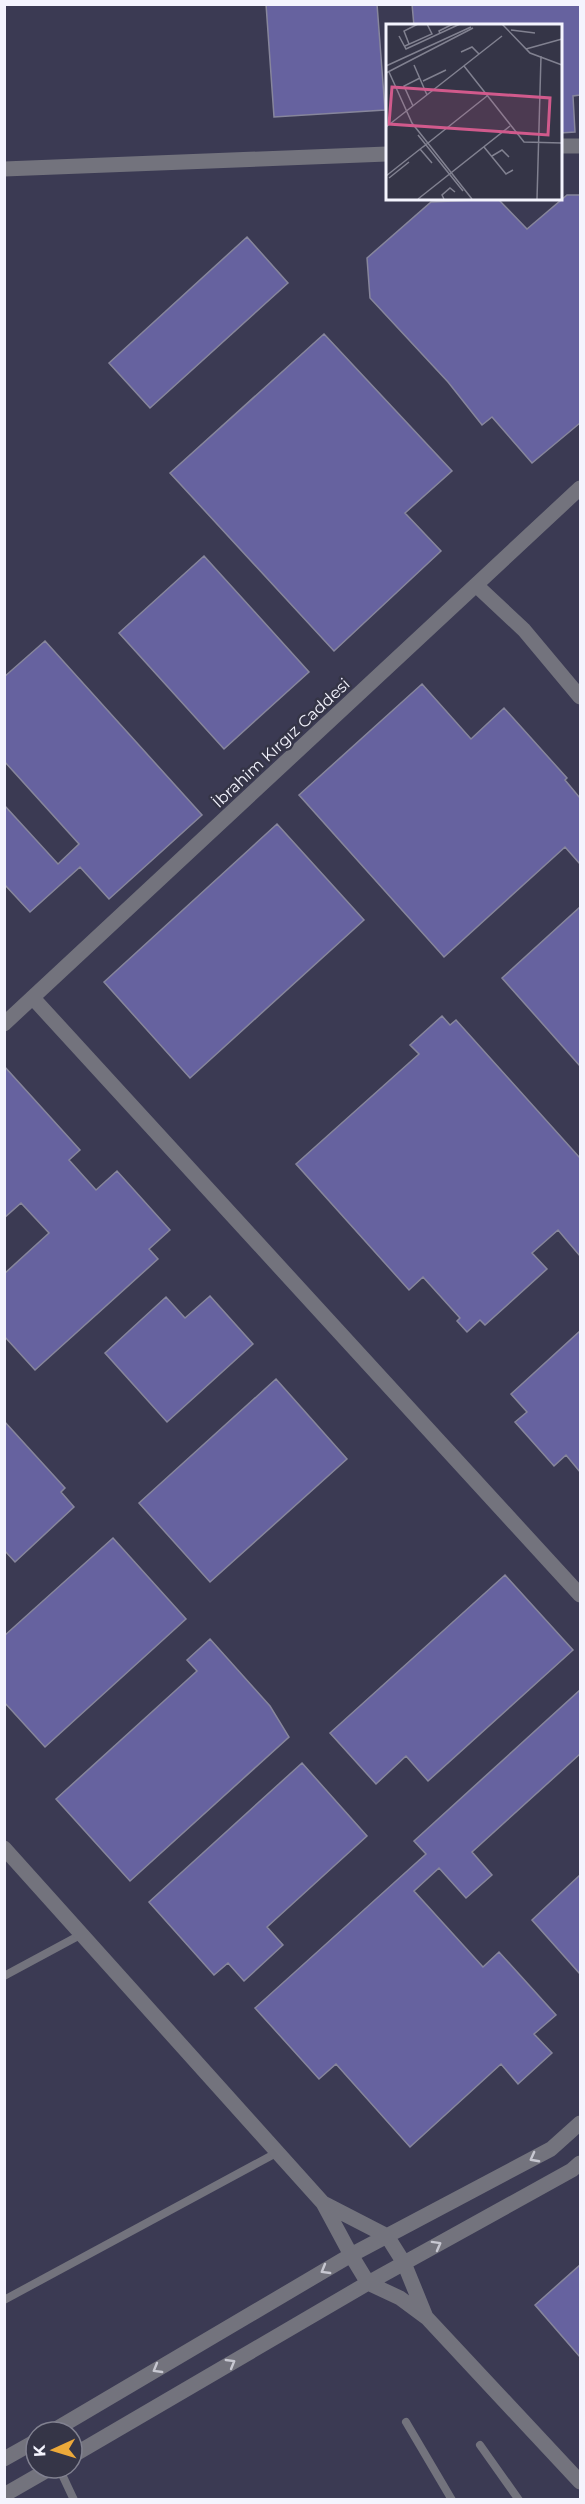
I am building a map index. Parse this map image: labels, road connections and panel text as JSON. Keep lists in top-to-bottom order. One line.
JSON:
{"streets":{"street":["İbrahim Kırgız Caddesi"]},"north":"left"}
